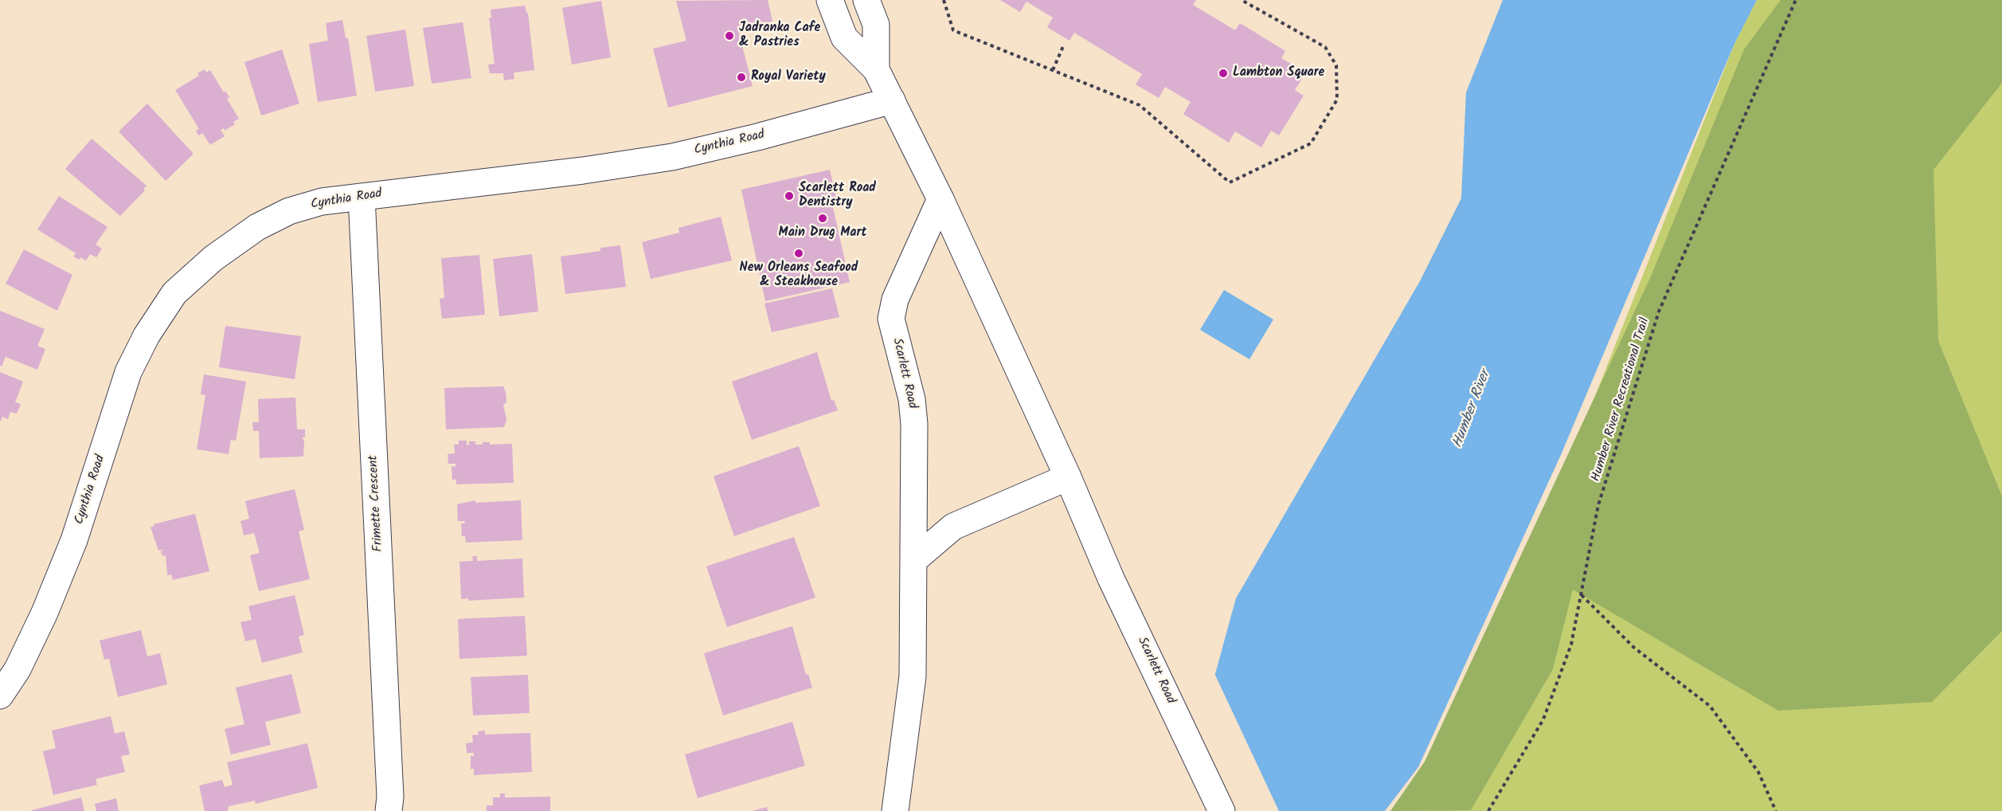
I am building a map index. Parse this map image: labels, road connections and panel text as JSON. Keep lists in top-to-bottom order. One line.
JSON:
{"streets":{"street":["Cynthia Road","Scarlett Road","Frimette Crescent"],"path":["Humber River Recreational Trail"]},"crossings":[["Cynthia Road","Scarlett Road"],["Cynthia Road","Frimette Crescent"]],"water":["Humber River"],"places":["Jadranka Cafe & Pastries","Lambton Square","Royal Variety","Scarlett Road Dentistry","Main Drug Mart","New Orleans Seafood & Steakhouse"]}
